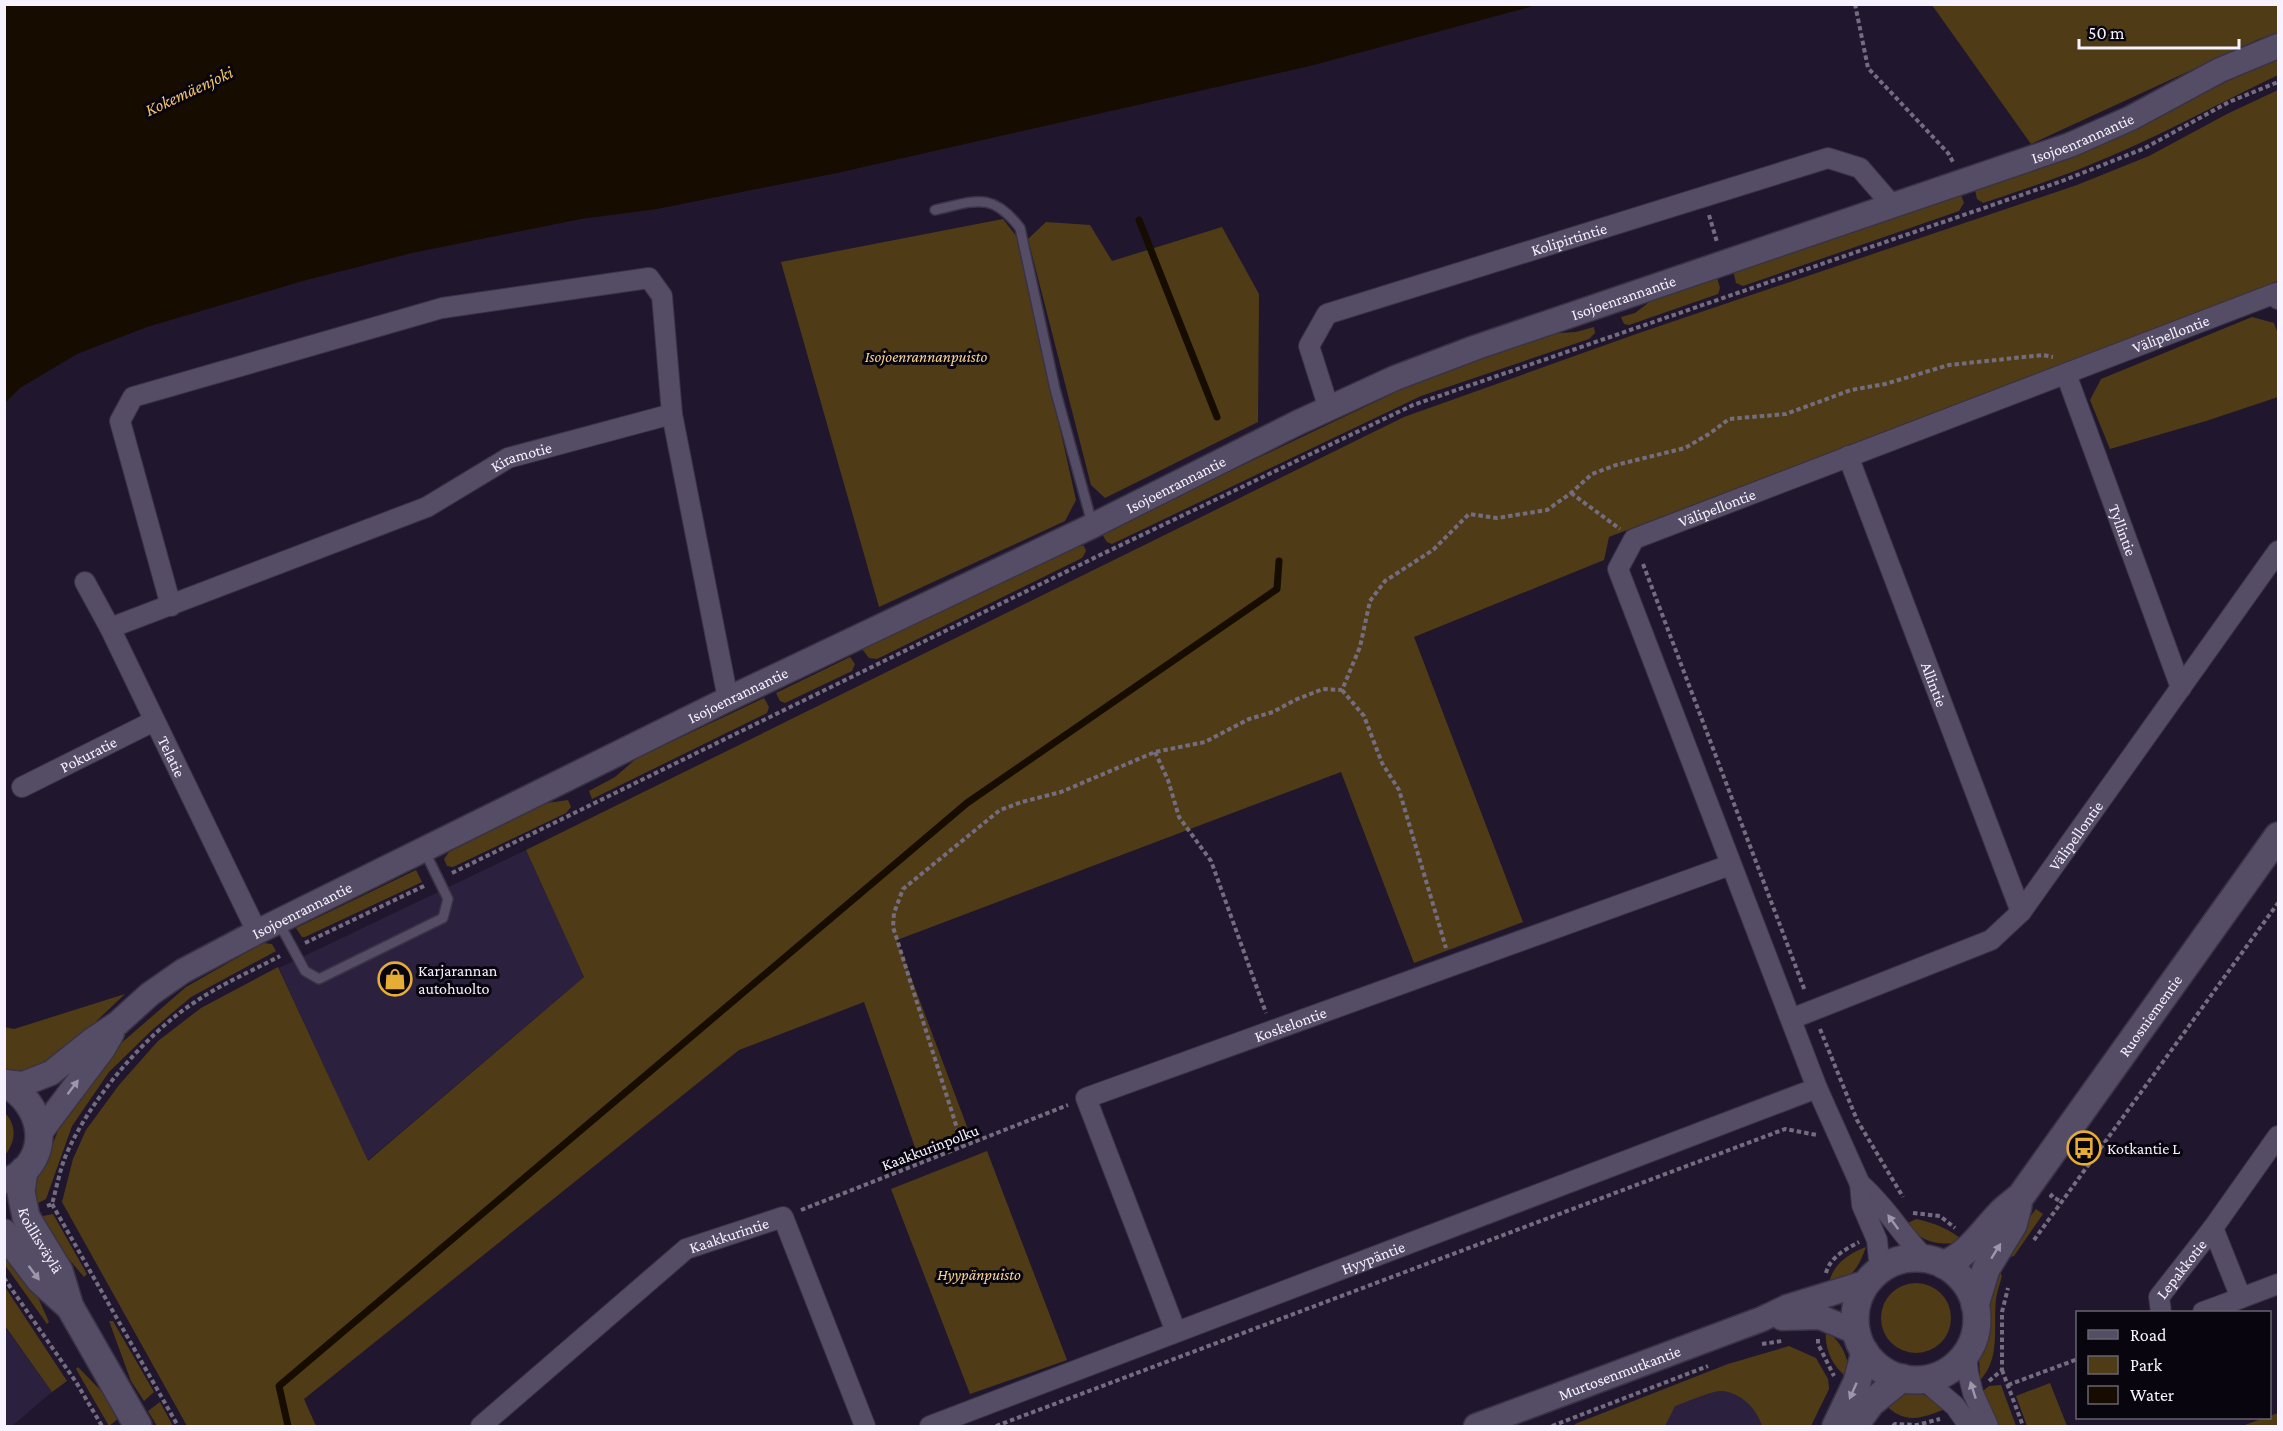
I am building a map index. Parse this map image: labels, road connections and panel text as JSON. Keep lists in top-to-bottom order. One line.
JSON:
{"streets":{"main road":["Ruosniementie","Koillisväylä"],"street":["Isojoenrannantie","Kolipirtintie","Välipellontie","Kiramotie","Tyllintie","Allintie","Pokuratie","Telatie","Koskelontie","Kaakkurintie","Hyypäntie","Lepakkotie","Murtosenmutkantie"],"path":["Kaakkurinpolku"]},"crossings":[["Isojoenrannantie","Kolipirtintie"],["Isojoenrannantie","Telatie"],["Välipellontie","Tyllintie"],["Välipellontie","Allintie"],["Kiramotie","Telatie"],["Pokuratie","Telatie"],["Ruosniementie","Murtosenmutkantie"],["Koskelontie","Kaakkurinpolku"],["Kaakkurinpolku","Kaakkurintie"]],"water":["Kokemäenjoki"],"parks":["Isojoenrannanpuisto","Hyypänpuisto"],"places":{"shop":["Karjarannan autohuolto"],"bus stop":["Kotkantie L"]},"legend":["Road","Park","Water"],"scale_bar":"50 m"}
